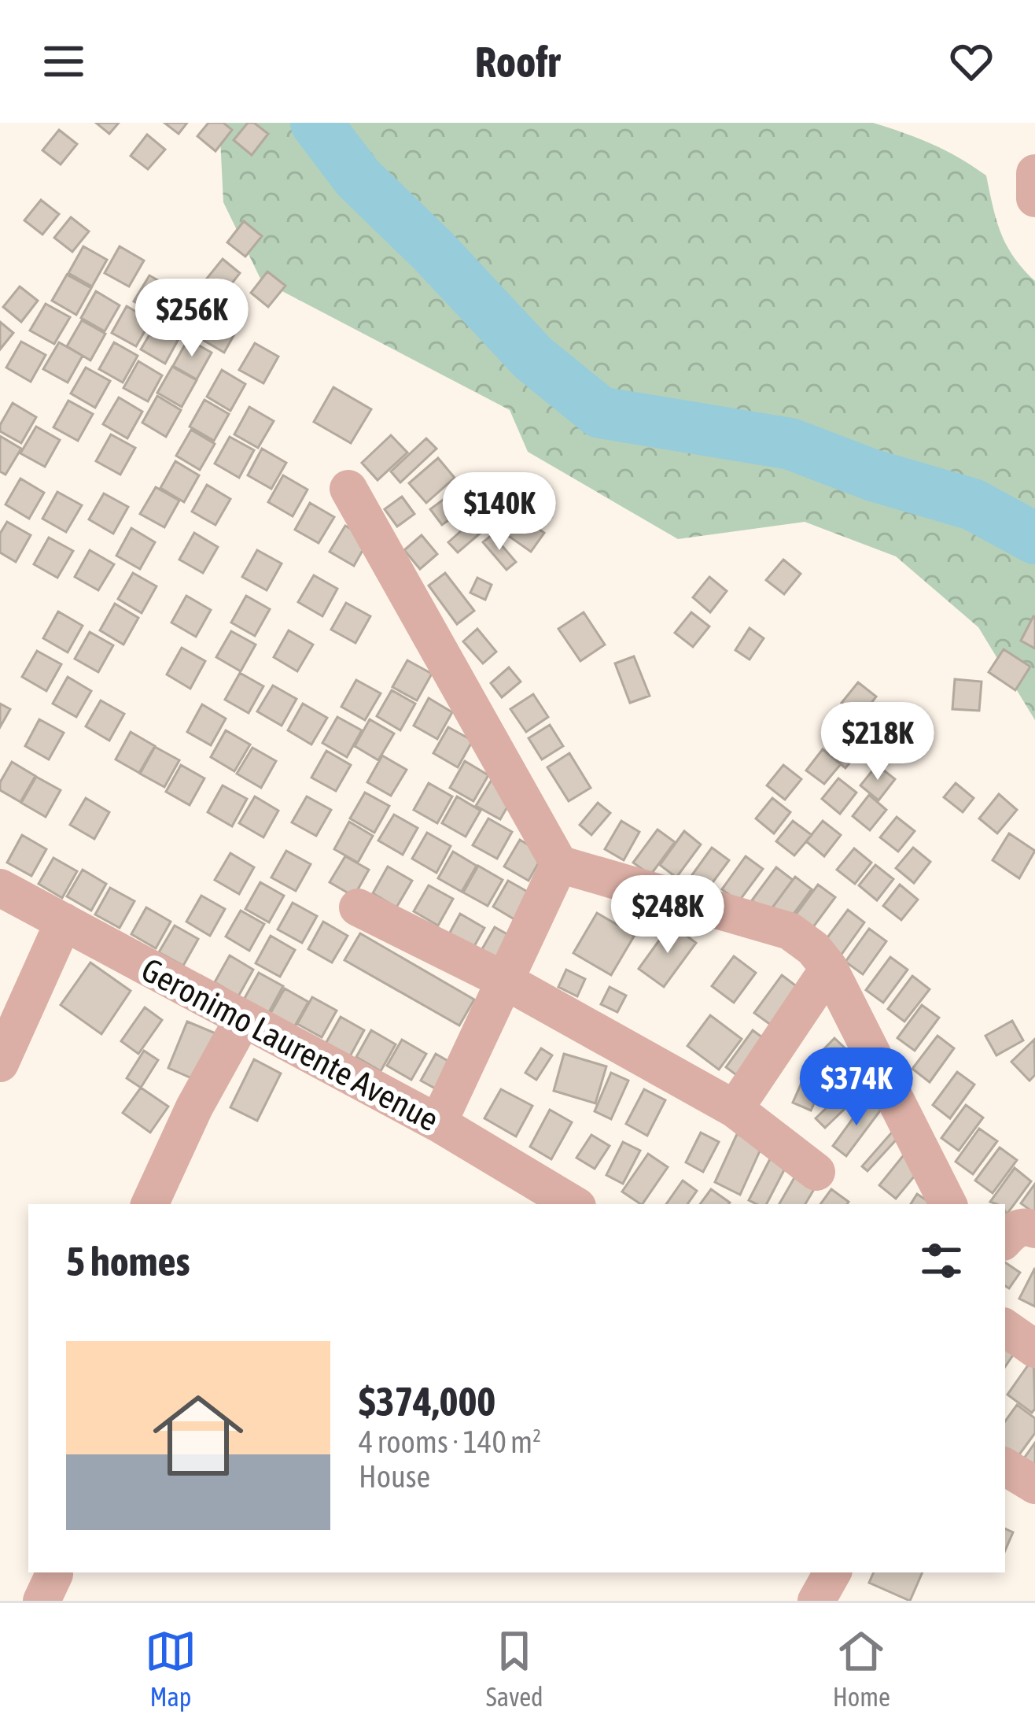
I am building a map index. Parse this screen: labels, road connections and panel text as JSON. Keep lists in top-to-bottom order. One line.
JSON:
{"streets":{"street":["Geronimo Laurente Avenue"]},"page":{"header":"Roofr","price":["$256K","$140K","$218K","$248K","$374K"],"heading":"5 homes","list":[{"name":"$374,000","note":"4 rooms · 140 m² · House"}],"tabs":["Map","Saved","Home"]}}
